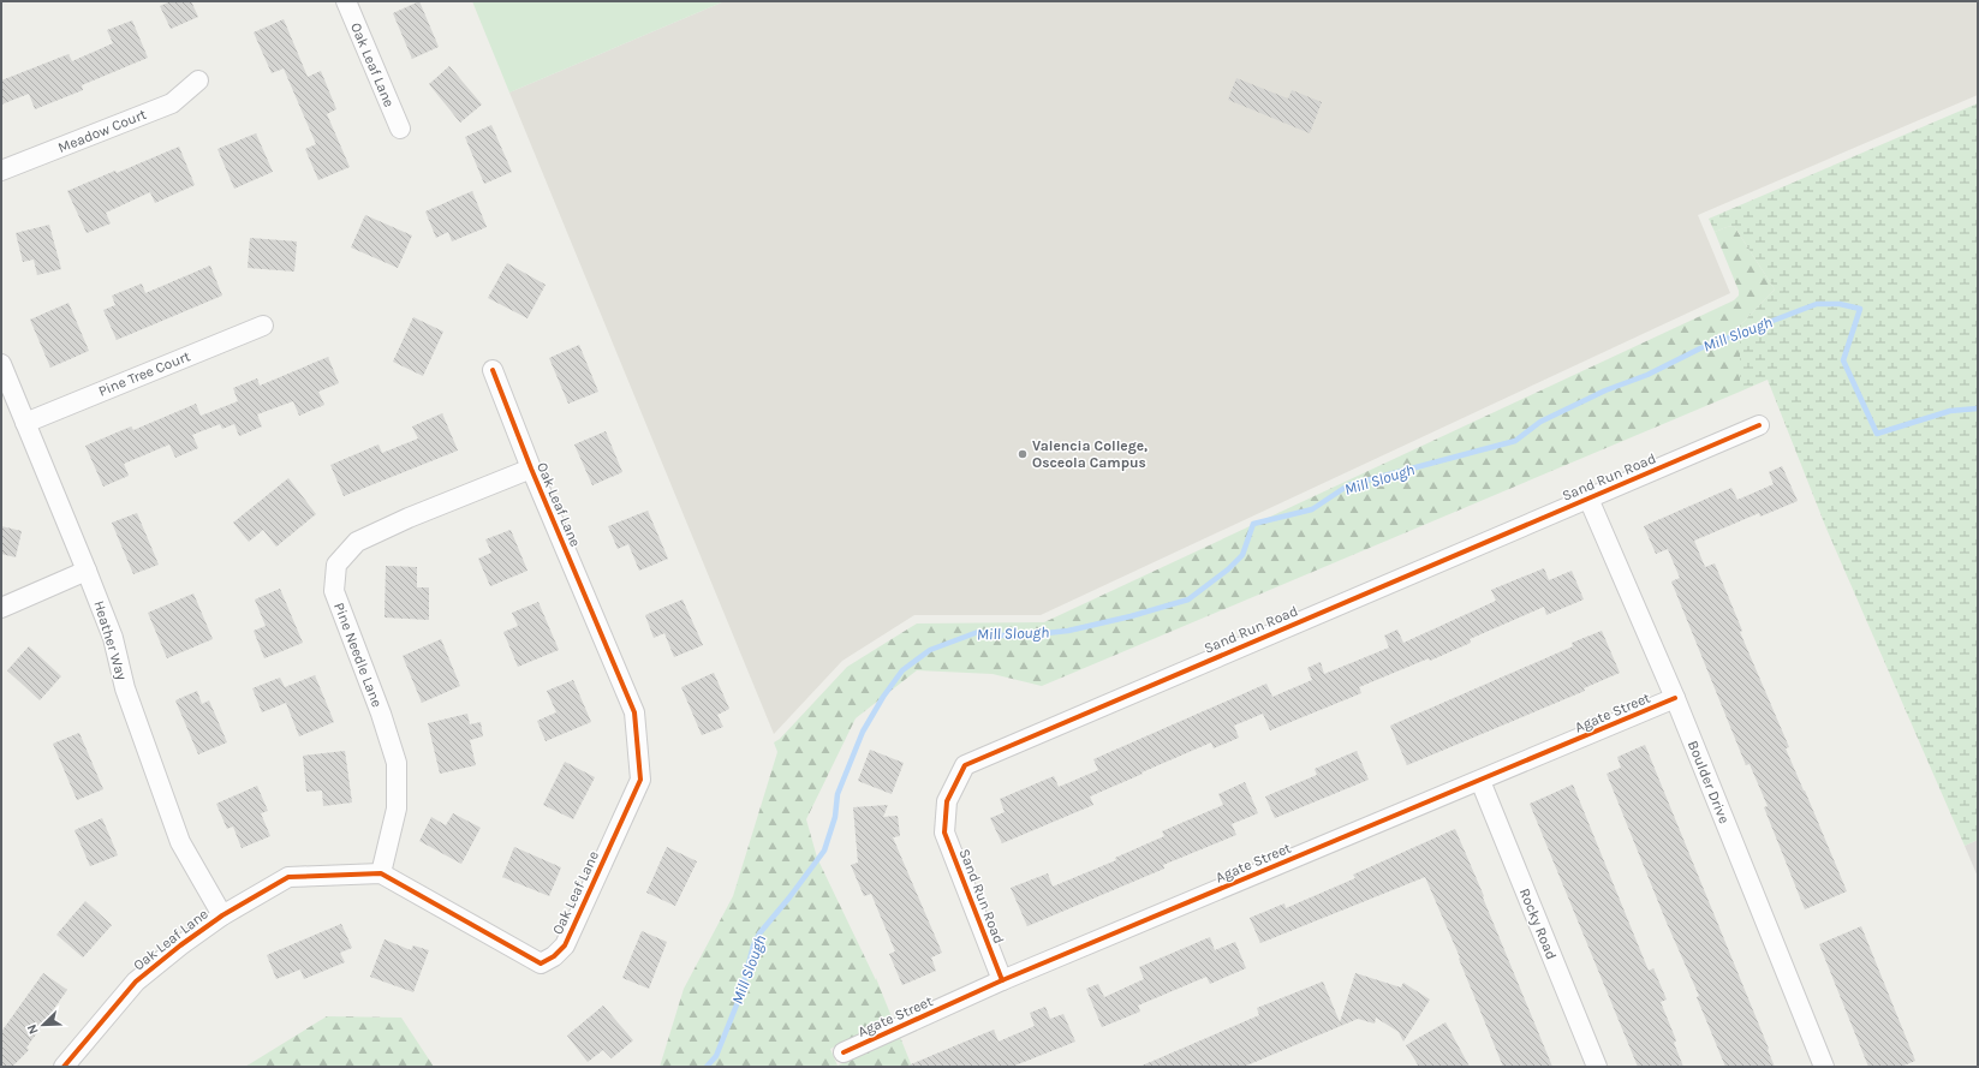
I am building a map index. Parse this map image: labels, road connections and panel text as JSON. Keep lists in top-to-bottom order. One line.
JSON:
{"streets":{"street":["Oak Leaf Lane","Meadow Court","Pine Tree Court","Sand Run Road","Heather Way","Pine Needle Lane","Agate Street","Boulder Drive","Rocky Road"]},"crossings":[["Oak Leaf Lane","Heather Way"],["Oak Leaf Lane","Pine Needle Lane"],["Pine Tree Court","Heather Way"],["Sand Run Road","Agate Street"],["Sand Run Road","Boulder Drive"],["Agate Street","Boulder Drive"],["Agate Street","Rocky Road"]],"water":["Mill Slough"],"places":["Valencia College, Osceola Campus"],"north":"bottom left"}
